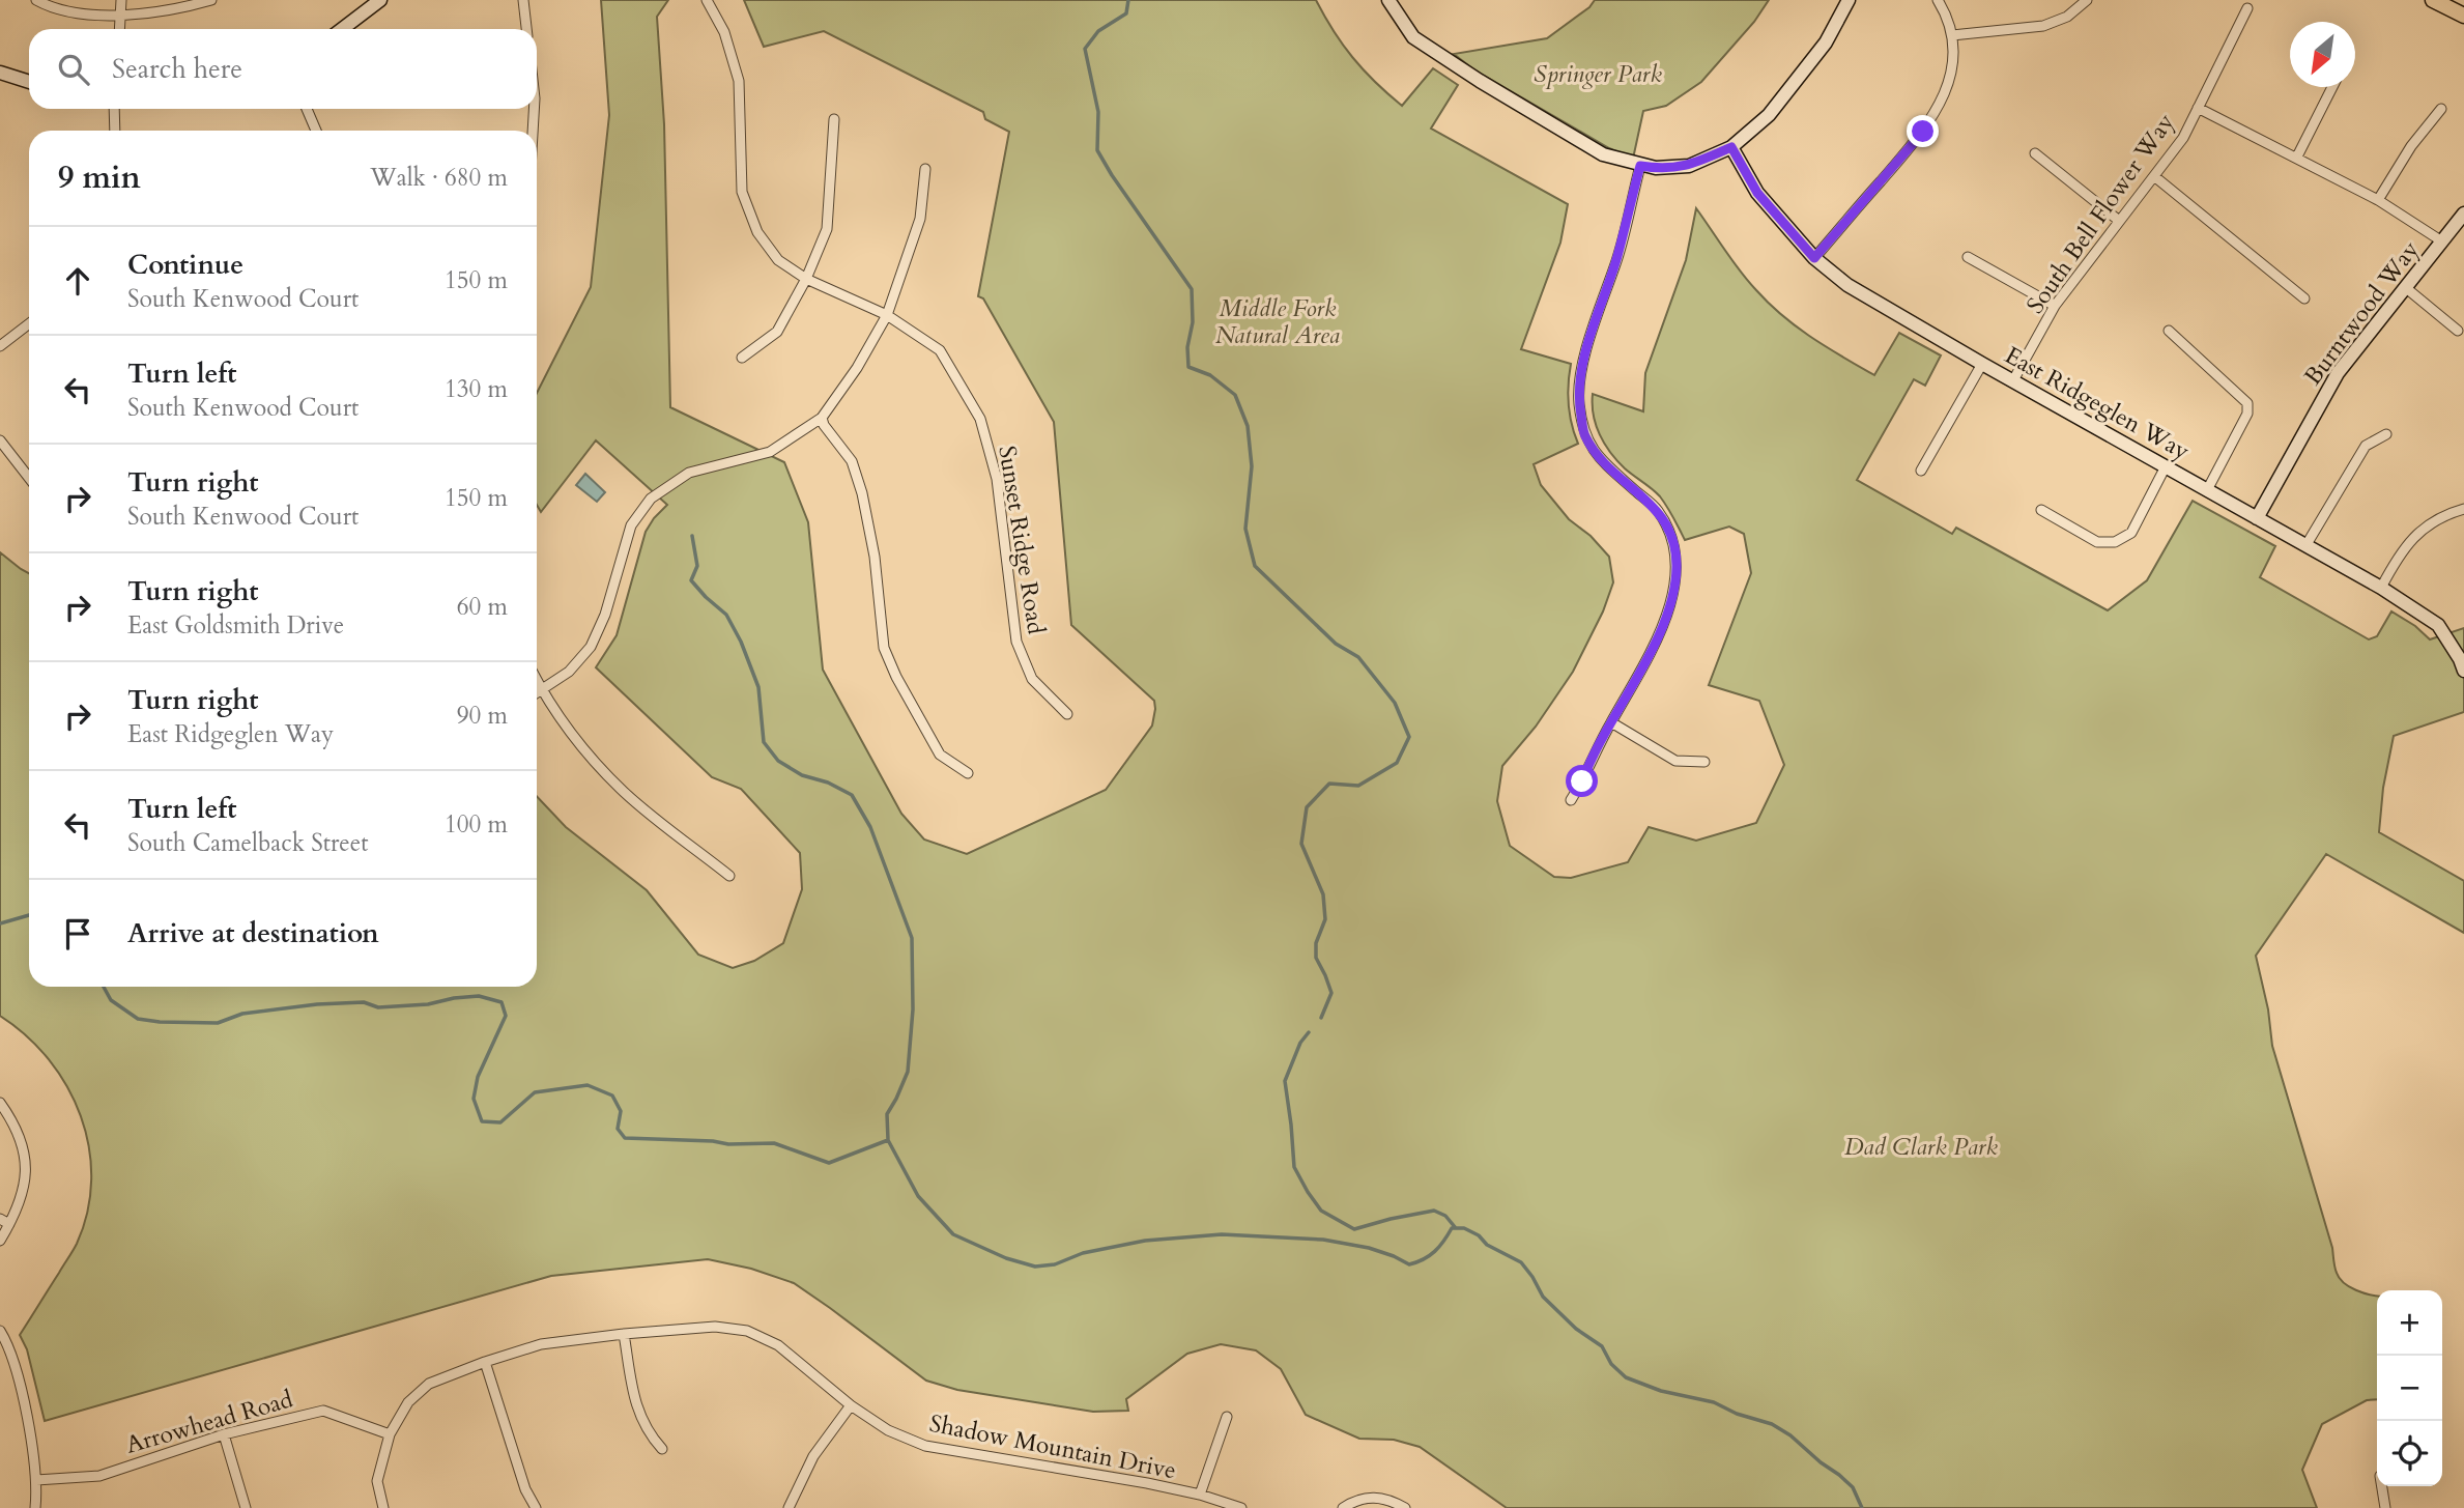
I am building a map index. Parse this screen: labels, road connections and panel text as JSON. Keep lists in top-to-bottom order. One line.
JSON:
{"streets":{"street":["South Bell Flower Way","Burntwood Way","East Ridgeglen Way","Sunset Ridge Road","Arrowhead Road","Shadow Mountain Drive"]},"crossings":[["South Bell Flower Way","East Ridgeglen Way"],["Burntwood Way","East Ridgeglen Way"],["Arrowhead Road","Shadow Mountain Drive"]],"parks":["Springer Park","Middle Fork Natural Area","Dad Clark Park"],"north":"bottom left","page":{"search":"Search here","heading":["9 min","Walk · 680 m"],"list":[["Continue","South Kenwood Court","150 m"],["Turn left","South Kenwood Court","130 m"],["Turn right","South Kenwood Court","150 m"],["Turn right","East Goldsmith Drive","60 m"],["Turn right","East Ridgeglen Way","90 m"],["Turn left","South Camelback Street","100 m"],"Arrive at destination"],"map_buttons":["+","−"]}}
